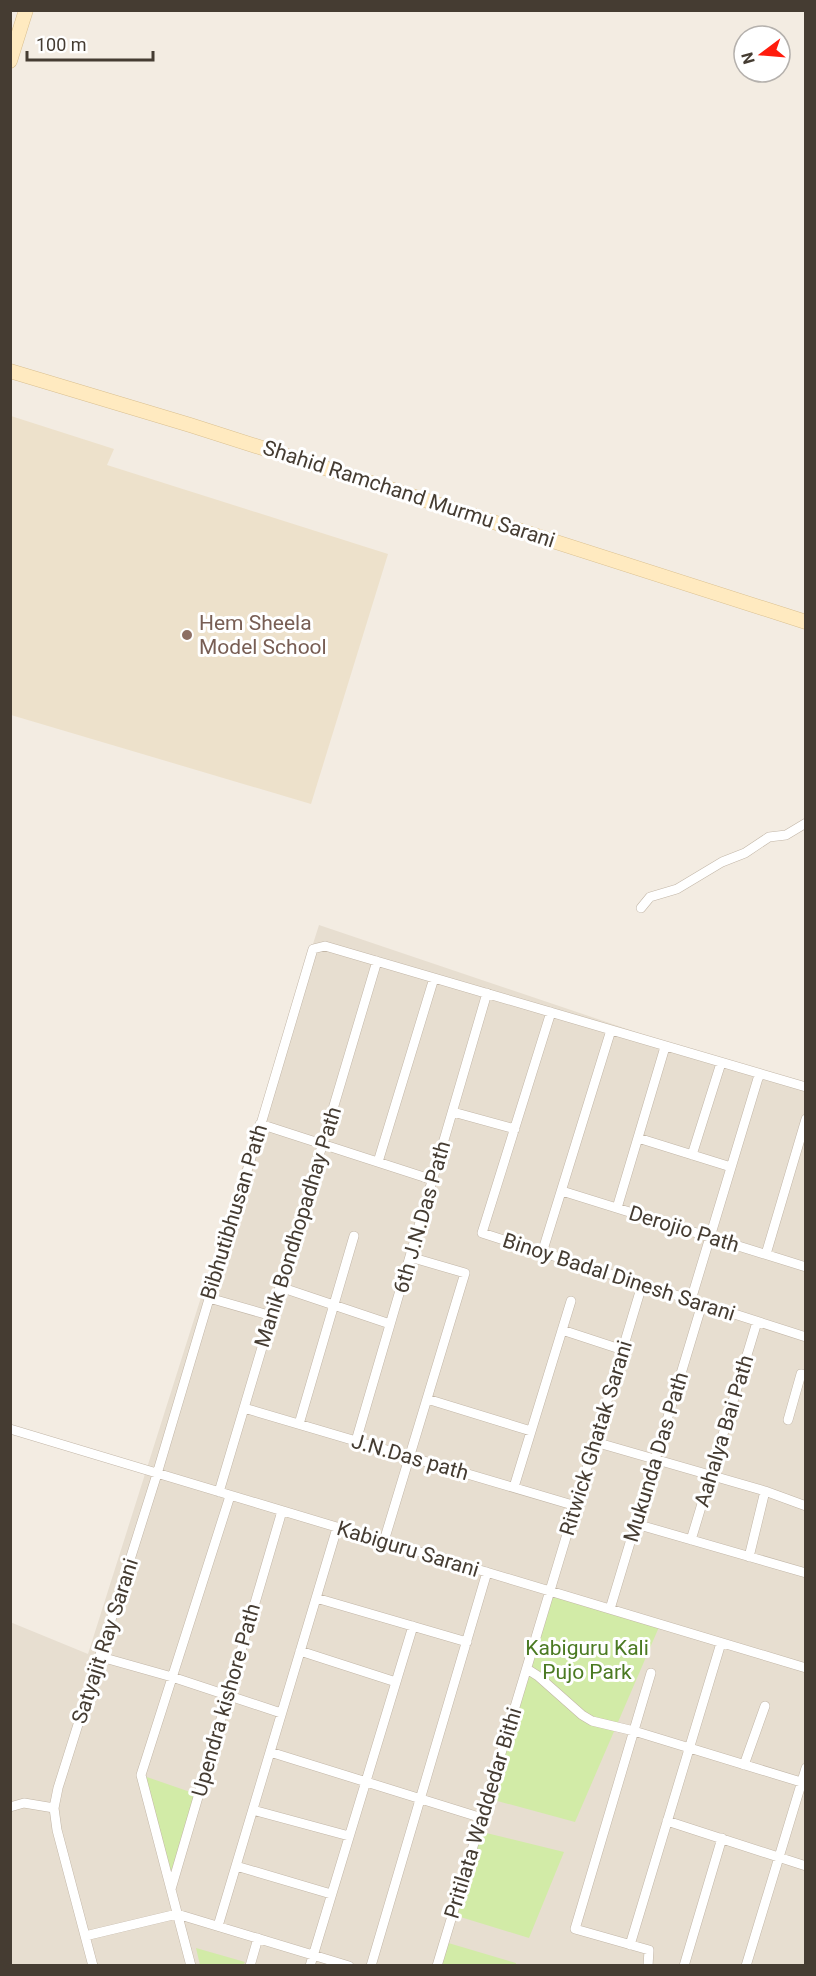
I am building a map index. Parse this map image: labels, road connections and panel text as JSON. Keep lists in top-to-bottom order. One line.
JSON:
{"streets":{"street":["Shahid Ramchand Murmu Sarani","Bibhutibhusan Path","6th J.N.Das Path","Manik Bondhopadhay Path","Derojio Path","Binoy Badal Dinesh Sarani","Aahalya Bai Path","Ritwick Ghatak Sarani","J.N.Das path","Mukunda Das Path","Kabiguru Sarani","Satyajit Ray Sarani","Upendra kishore Path","Pritilata Waddedar Bithi"]},"crossings":[["Bibhutibhusan Path","Manik Bondhopadhay Path"],["Bibhutibhusan Path","Kabiguru Sarani"],["Bibhutibhusan Path","Satyajit Ray Sarani"],["6th J.N.Das Path","J.N.Das path"],["Manik Bondhopadhay Path","J.N.Das path"],["Manik Bondhopadhay Path","Kabiguru Sarani"],["Binoy Badal Dinesh Sarani","Aahalya Bai Path"],["Binoy Badal Dinesh Sarani","Ritwick Ghatak Sarani"],["Binoy Badal Dinesh Sarani","Mukunda Das Path"],["Ritwick Ghatak Sarani","J.N.Das path"],["Ritwick Ghatak Sarani","Kabiguru Sarani"],["Ritwick Ghatak Sarani","Pritilata Waddedar Bithi"],["Mukunda Das Path","Kabiguru Sarani"],["Kabiguru Sarani","Satyajit Ray Sarani"],["Kabiguru Sarani","Upendra kishore Path"],["Kabiguru Sarani","Pritilata Waddedar Bithi"]],"parks":["Kabiguru Kali Pujo Park"],"places":["Hem Sheela Model School"],"scale_bar":"100 m","north":"left"}
